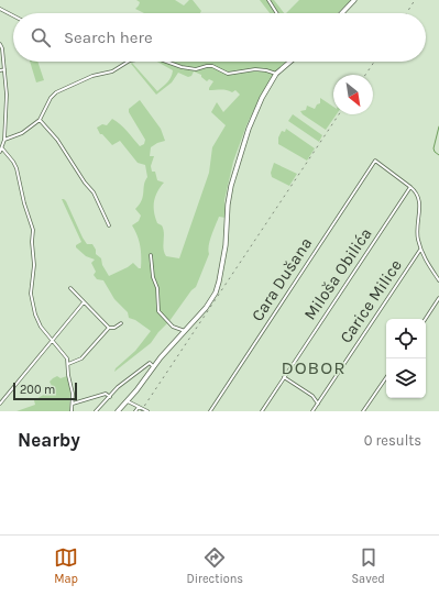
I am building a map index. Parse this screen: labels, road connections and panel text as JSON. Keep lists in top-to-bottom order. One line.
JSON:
{"streets":{"street":["Miloša Obilića","Cara Dušana","Carice Milice"]},"crossings":[["Miloša Obilića","Cara Dušana"]],"districts":["DOBOR"],"scale_bar":"200 m","north":"bottom right","page":{"search":"Search here","scale":"200 m","heading":["Nearby","0 results"],"nav":["Map","Directions","Saved"]}}
